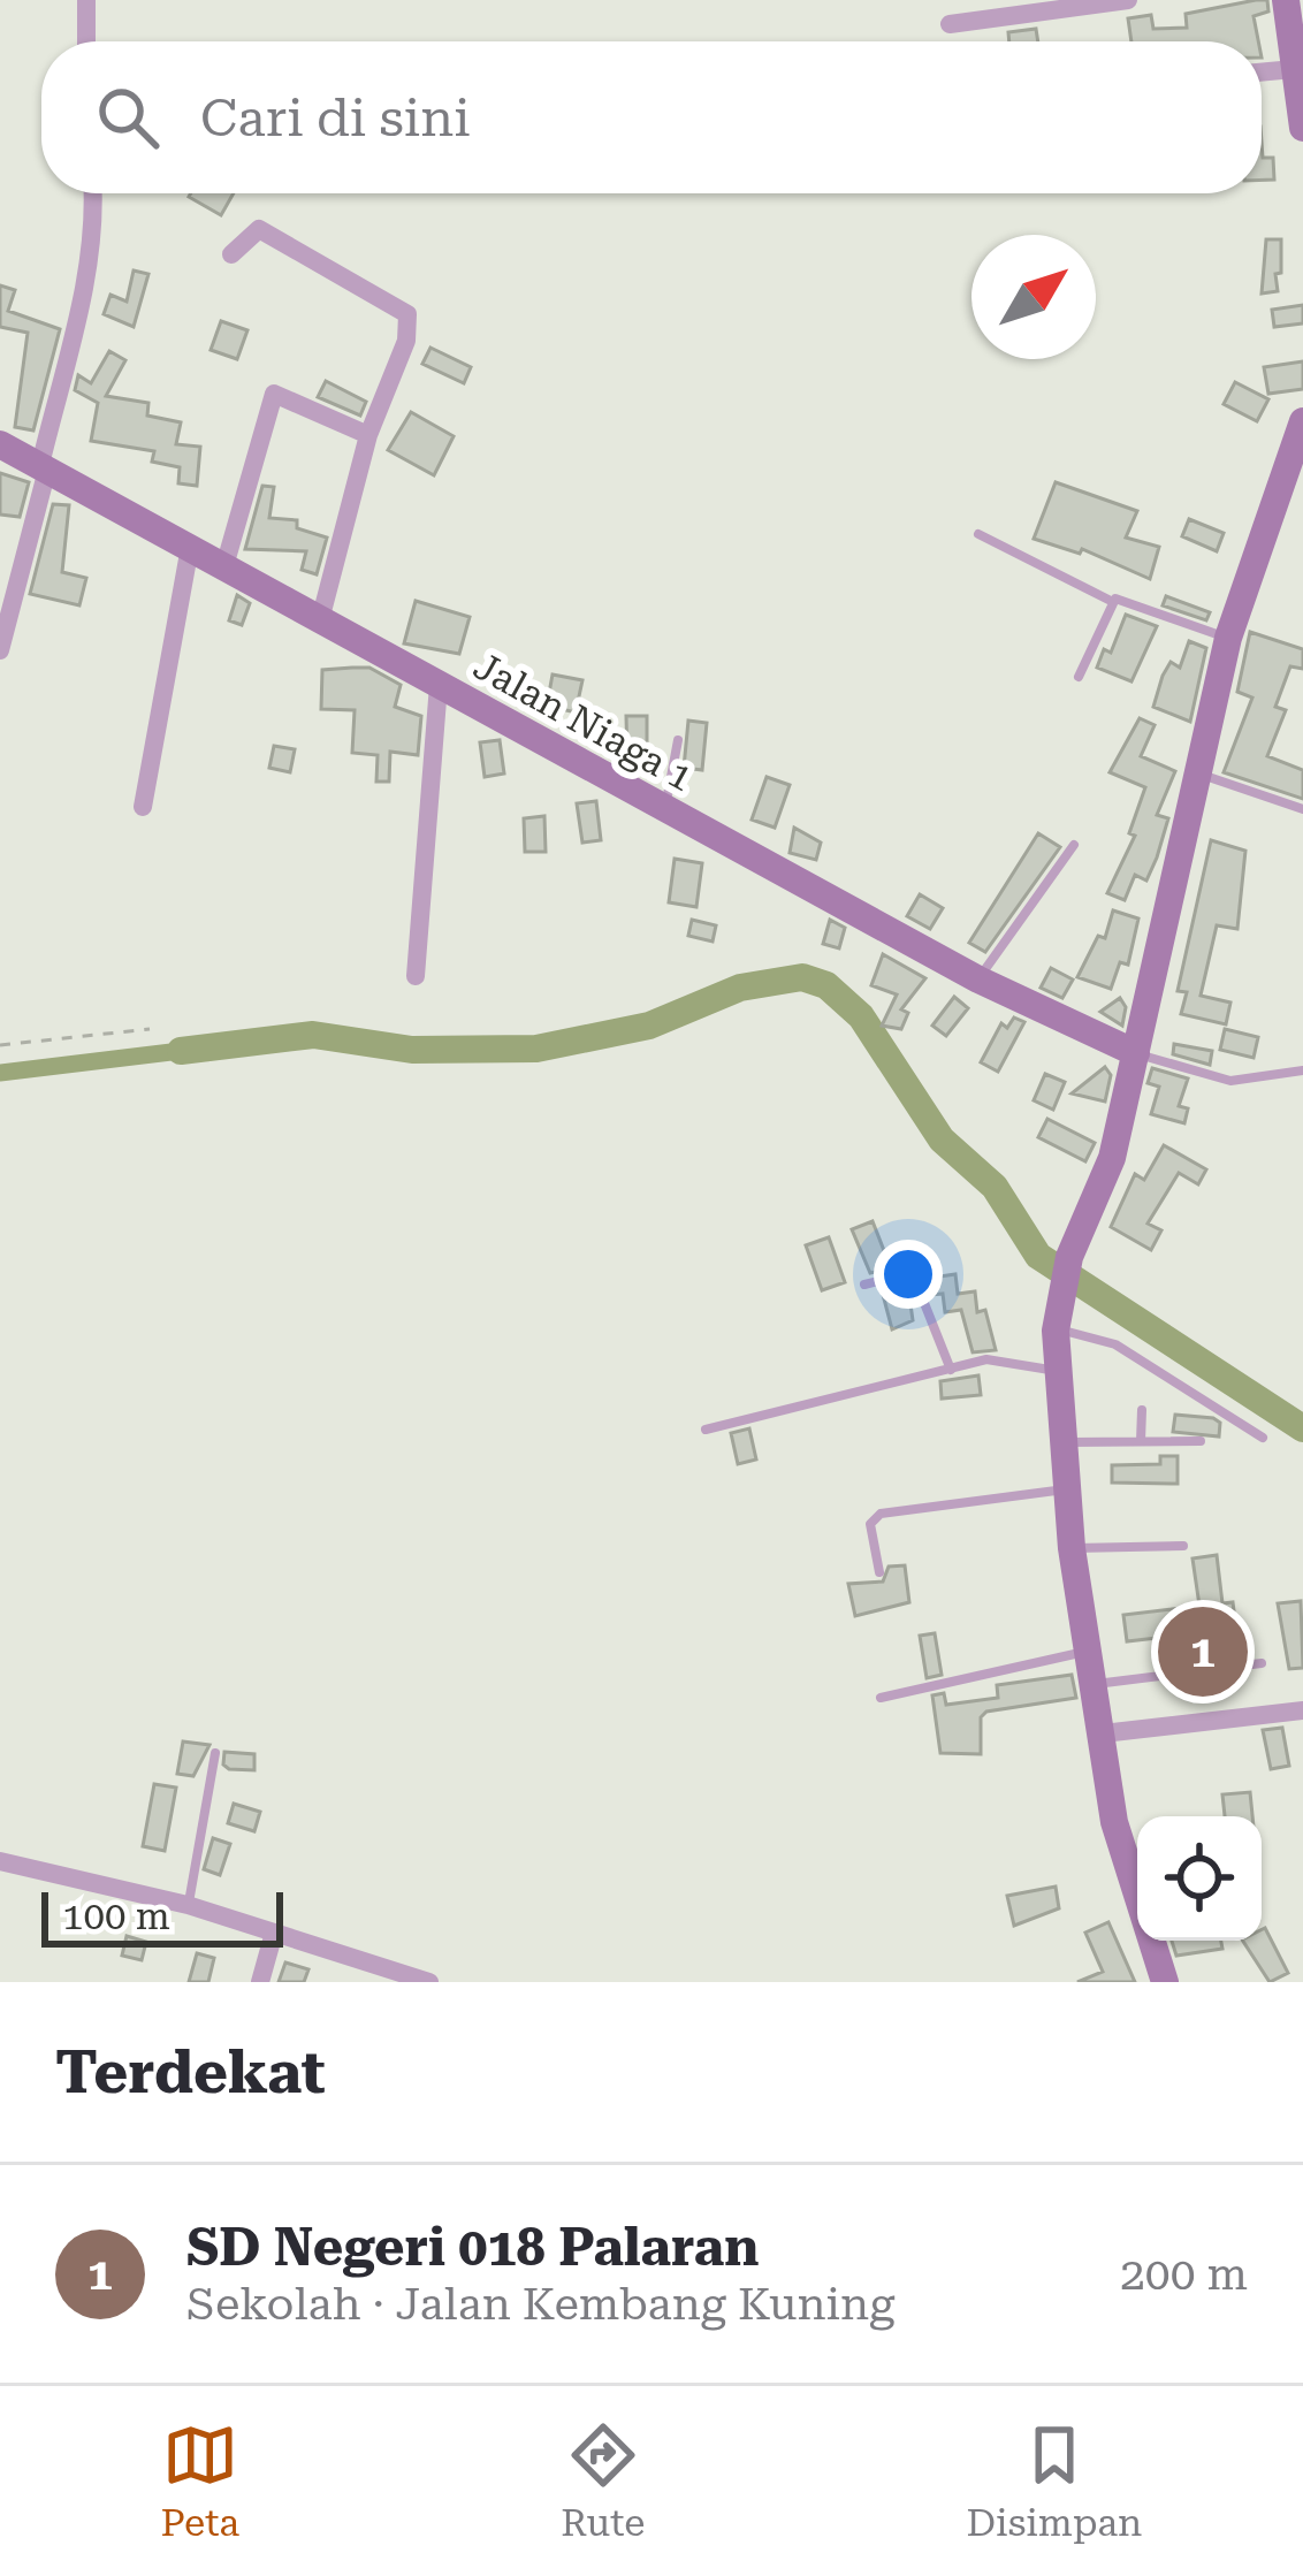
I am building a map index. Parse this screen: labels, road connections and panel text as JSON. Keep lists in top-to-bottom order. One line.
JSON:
{"streets":{"street":["Jalan Niaga 1"]},"scale_bar":"100 m","north":"top right","page":{"search":"Cari di sini","pins":"1","scale":"100 m","heading":"Terdekat","list":[{"mark":"1","name":"SD Negeri 018 Palaran","note":"Sekolah · Jalan Kembang Kuning","value":"200 m"}],"nav":["Peta","Rute","Disimpan"]}}
